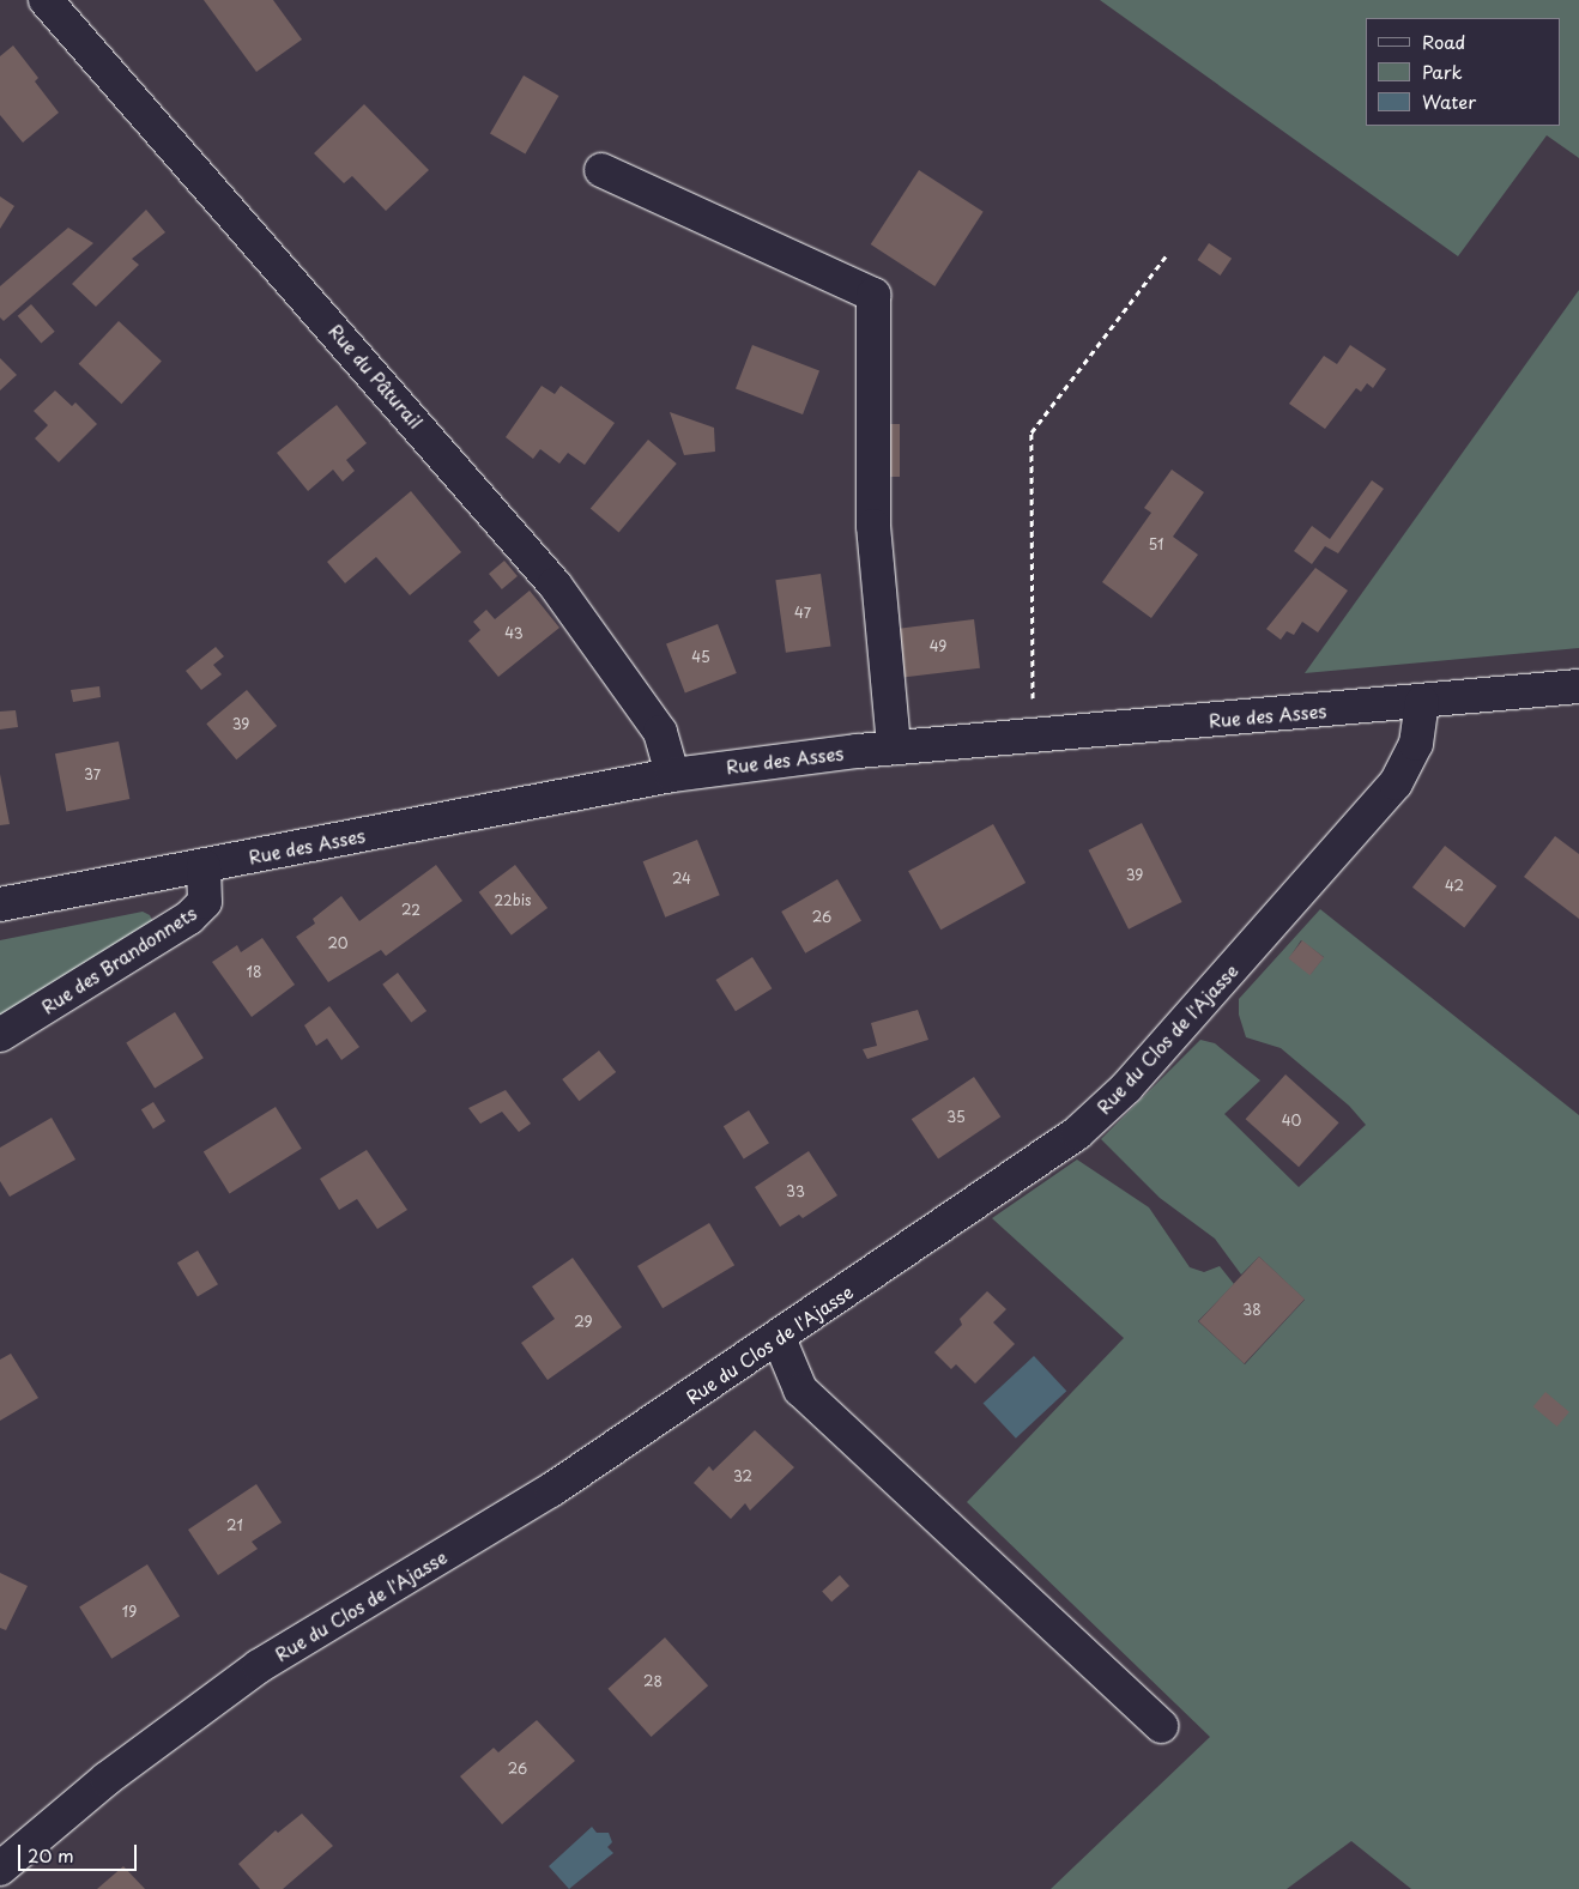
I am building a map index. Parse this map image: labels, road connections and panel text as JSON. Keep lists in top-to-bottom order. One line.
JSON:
{"streets":{"street":["Rue du Pâturail","Rue des Asses","Rue des Brandonnets","Rue du Clos de l'Ajasse"]},"crossings":[["Rue du Pâturail","Rue des Asses"],["Rue des Asses","Rue des Brandonnets"],["Rue des Asses","Rue du Clos de l'Ajasse"]],"house_numbers":["51","47","43","49","45","39","37","39","24","42","22bis","22","26","20","18","35","40","33","38","29","32","21","19","28","26"],"legend":["Road","Park","Water"],"scale_bar":"20 m"}
